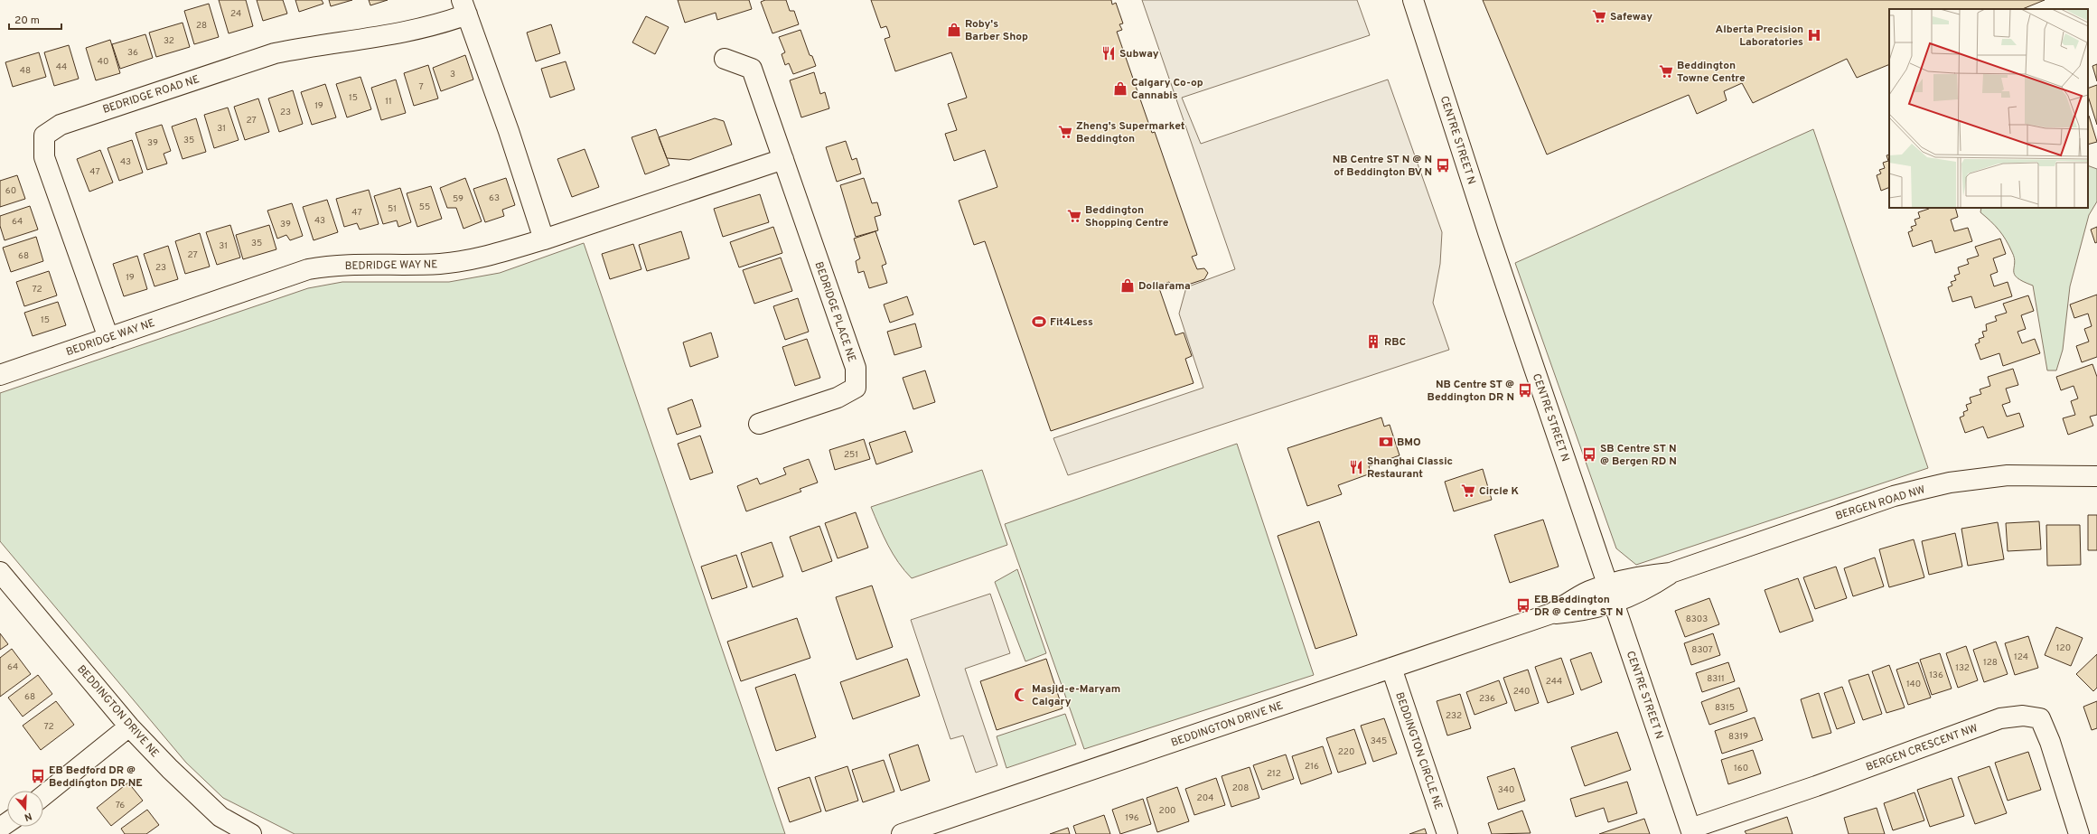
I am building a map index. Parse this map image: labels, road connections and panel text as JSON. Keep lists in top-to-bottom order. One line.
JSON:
{"streets":{"street":["BEDRIDGE ROAD NE","CENTRE STREET N","BEDRIDGE WAY NE","BEDRIDGE PLACE NE","BERGEN ROAD NW","BEDDINGTON DRIVE NE","BERGEN CRESCENT NW","BEDDINGTON CIRCLE NE"]},"crossings":[["BEDRIDGE ROAD NE","BEDRIDGE WAY NE"],["CENTRE STREET N","BERGEN ROAD NW"],["CENTRE STREET N","BEDDINGTON DRIVE NE"],["CENTRE STREET N","BERGEN CRESCENT NW"],["BERGEN ROAD NW","BEDDINGTON DRIVE NE"],["BEDDINGTON DRIVE NE","BEDDINGTON CIRCLE NE"]],"places":{"supermarket":["Safeway","Beddington Towne Centre","Zheng's Supermarket Beddington","Beddington Shopping Centre","Circle K"],"shop":["Roby's Barber Shop","Calgary Co-op Cannabis","Dollarama"],"hospital":["Alberta Precision Laboratories"],"restaurant":["Subway","Shanghai Classic Restaurant"],"bus stop":["NB Centre ST N @ N of Beddington BV N","NB Centre ST @ Beddington DR N","SB Centre ST N @ Bergen RD N","EB Beddington DR @ Centre ST N","EB Bedford DR @ Beddington DR NE"],"sports":["Fit4Less"],"building":["RBC"],"bank":["BMO"],"mosque":["Masjid-e-Maryam Calgary"]},"house_numbers":["24","28","32","36","40","44","48","3","7","15","11","19","23","27","31","35","39","43","47","60","63","59","55","51","47","43","64","39","35","31","27","68","23","19","72","15","251","8303","120","8307","124","128","64","132","136","8311","244","140","240","68","236","8315","232","72","8319","345","220","216","160","212","208","340","204","76","200","196"],"scale_bar":"20 m","north":"bottom"}
